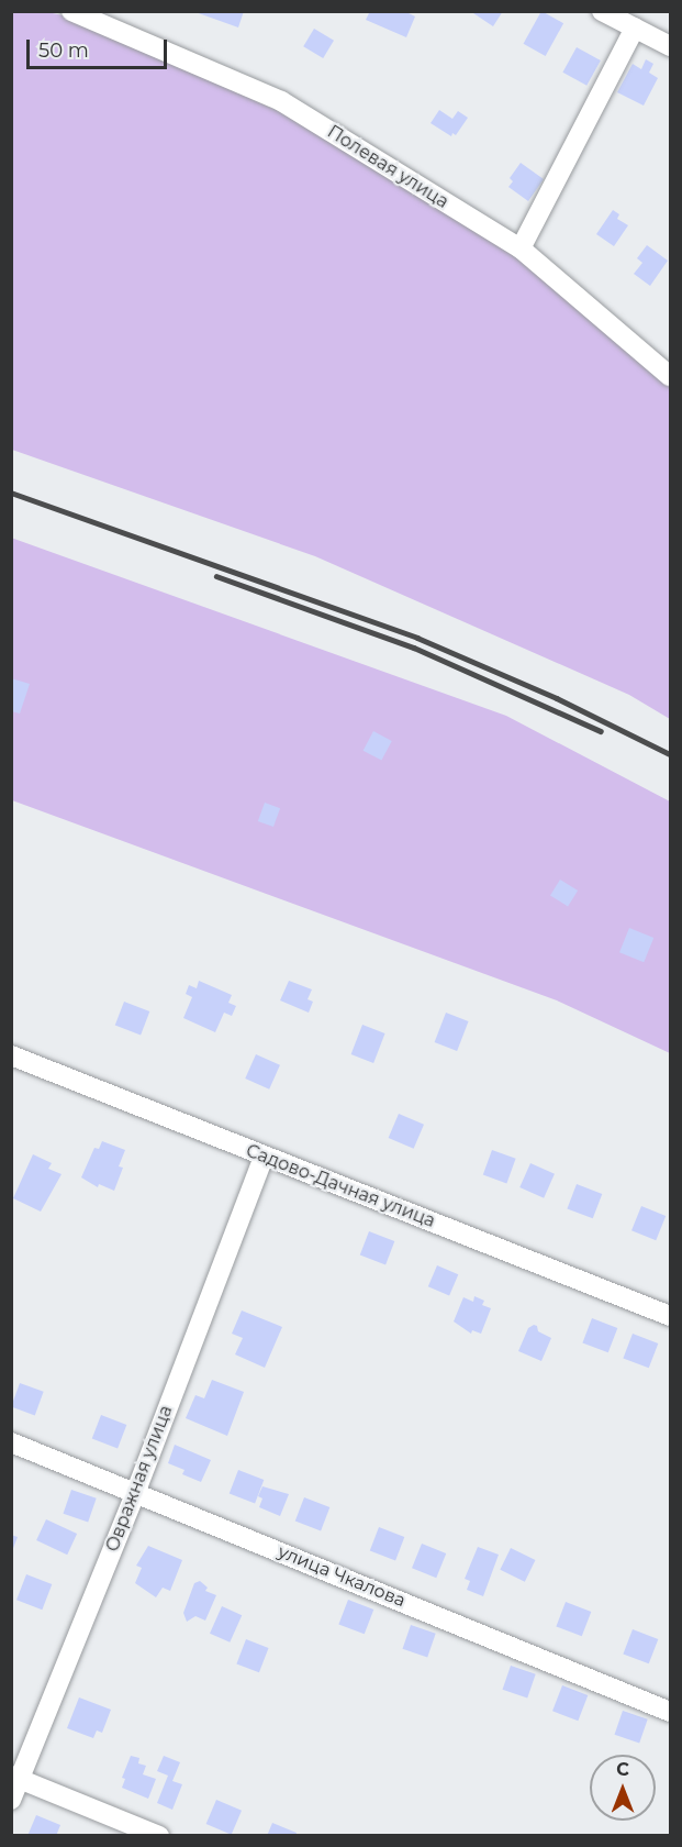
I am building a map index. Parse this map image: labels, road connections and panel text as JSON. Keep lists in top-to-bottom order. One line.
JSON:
{"streets":{"street":["Полевая улица","Садово-Дачная улица","Овражная улица","улица Чкалова"]},"crossings":[["Садово-Дачная улица","Овражная улица"],["Овражная улица","улица Чкалова"]],"scale_bar":"50 m","north":"top"}
